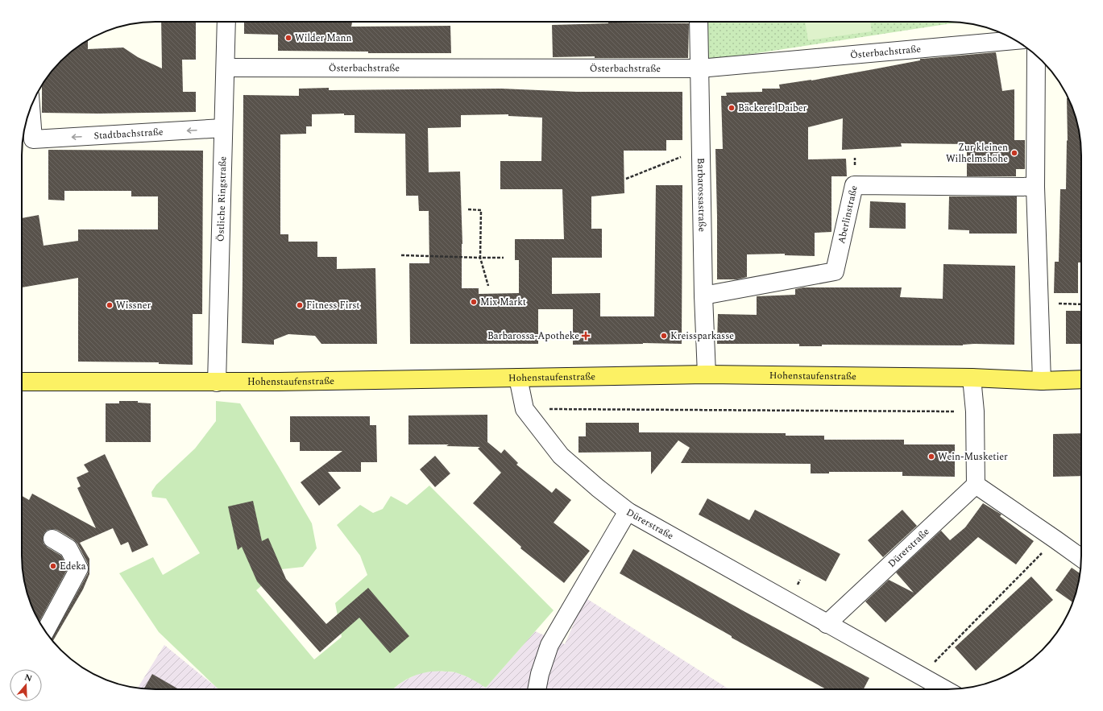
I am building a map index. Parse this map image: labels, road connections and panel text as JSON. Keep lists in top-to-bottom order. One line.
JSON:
{"streets":{"main road":["Hohenstaufenstraße"],"street":["Österbachstraße","Stadtbachstraße","Barbarossastraße","Östliche Ringstraße","Aberlinstraße","Dürerstraße"]},"crossings":[["Österbachstraße","Barbarossastraße"],["Österbachstraße","Östliche Ringstraße"],["Stadtbachstraße","Östliche Ringstraße"],["Barbarossastraße","Aberlinstraße"],["Barbarossastraße","Hohenstaufenstraße"],["Östliche Ringstraße","Hohenstaufenstraße"],["Hohenstaufenstraße","Dürerstraße"]],"one_way":["Stadtbachstraße"],"places":{"other":["Wilder Mann","Bäckerei Daiber","Zur kleinen Wilhelmshöhe","Mix Markt","Wissner","Fitness First","Kreissparkasse","Wein-Musketier","Edeka"],"health":["Barbarossa-Apotheke"]},"north":"top"}
